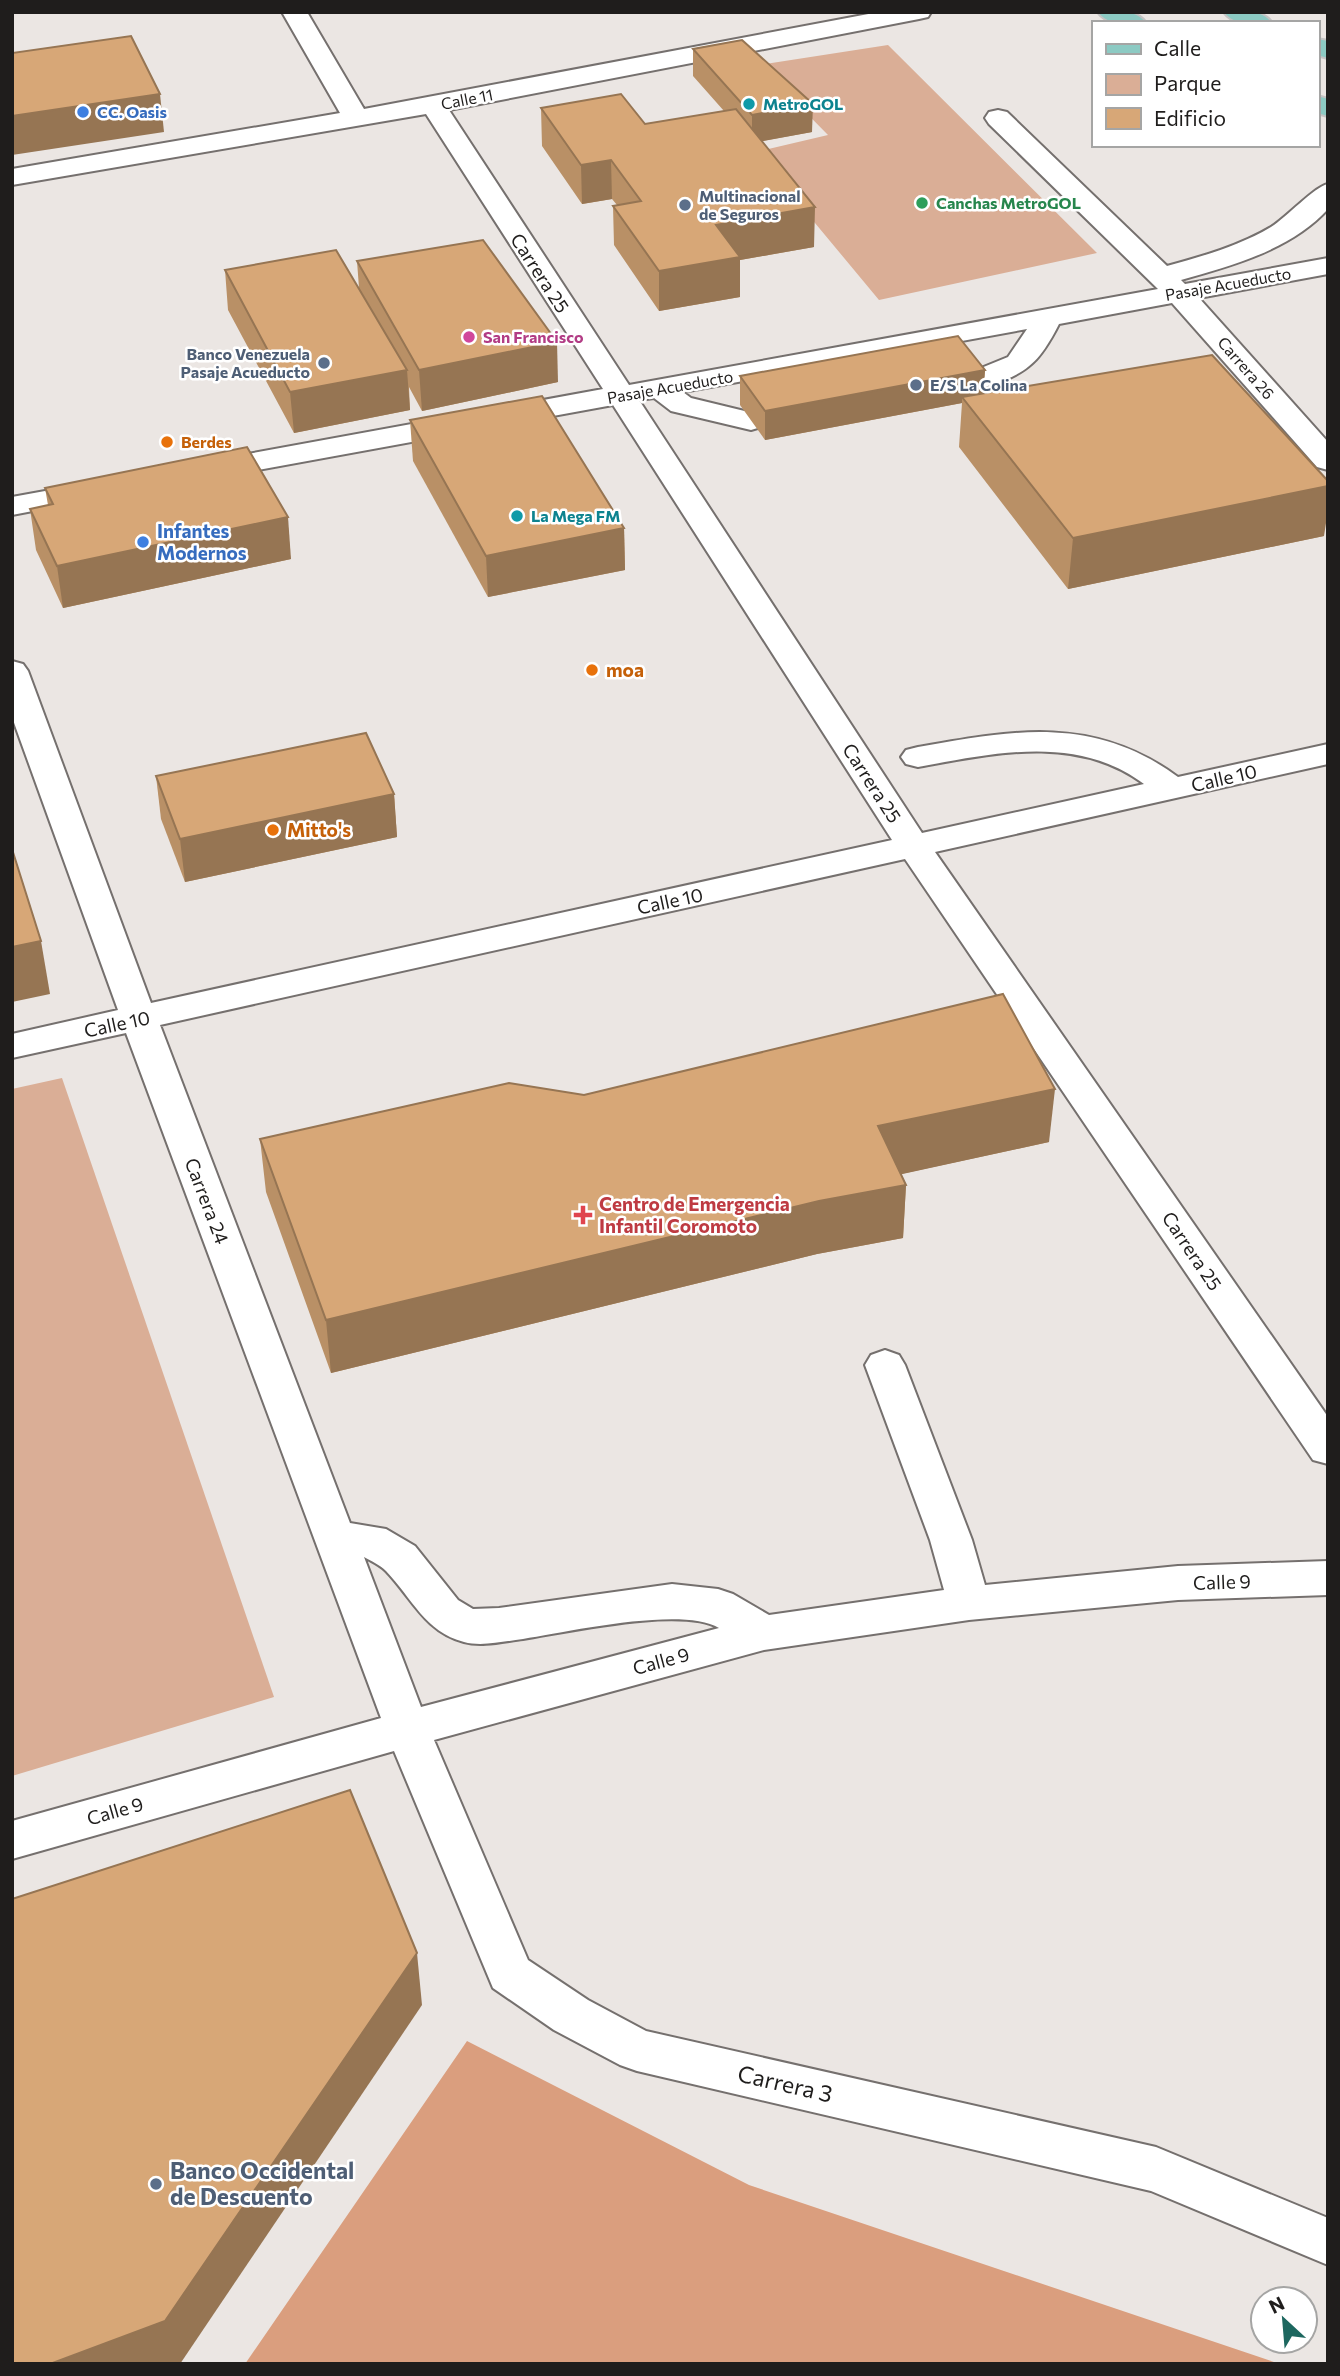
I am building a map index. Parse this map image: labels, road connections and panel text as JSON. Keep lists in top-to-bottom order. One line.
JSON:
{"streets":{"street":["Calle 11","Carrera 25","Pasaje Acueducto","Carrera 26","Calle 10","Carrera 24","Calle 9","Carrera 3"]},"crossings":[["Calle 11","Carrera 25"],["Carrera 25","Pasaje Acueducto"],["Carrera 25","Calle 10"],["Pasaje Acueducto","Carrera 26"],["Calle 10","Carrera 24"],["Carrera 24","Calle 9"],["Carrera 24","Carrera 3"],["Calle 9","Carrera 3"]],"places":{"other":["MetroGOL","CC. Oasis","Canchas MetroGOL","Multinacional de Seguros","San Francisco","Banco Venezuela Pasaje Acueducto","E/S La Colina","Berdes","La Mega FM","Infantes Modernos","moa","Mitto's","Banco Occidental de Descuento"],"health":["Centro de Emergencia Infantil Coromoto"]},"legend":["Calle","Parque","Edificio"],"north":"top left"}
